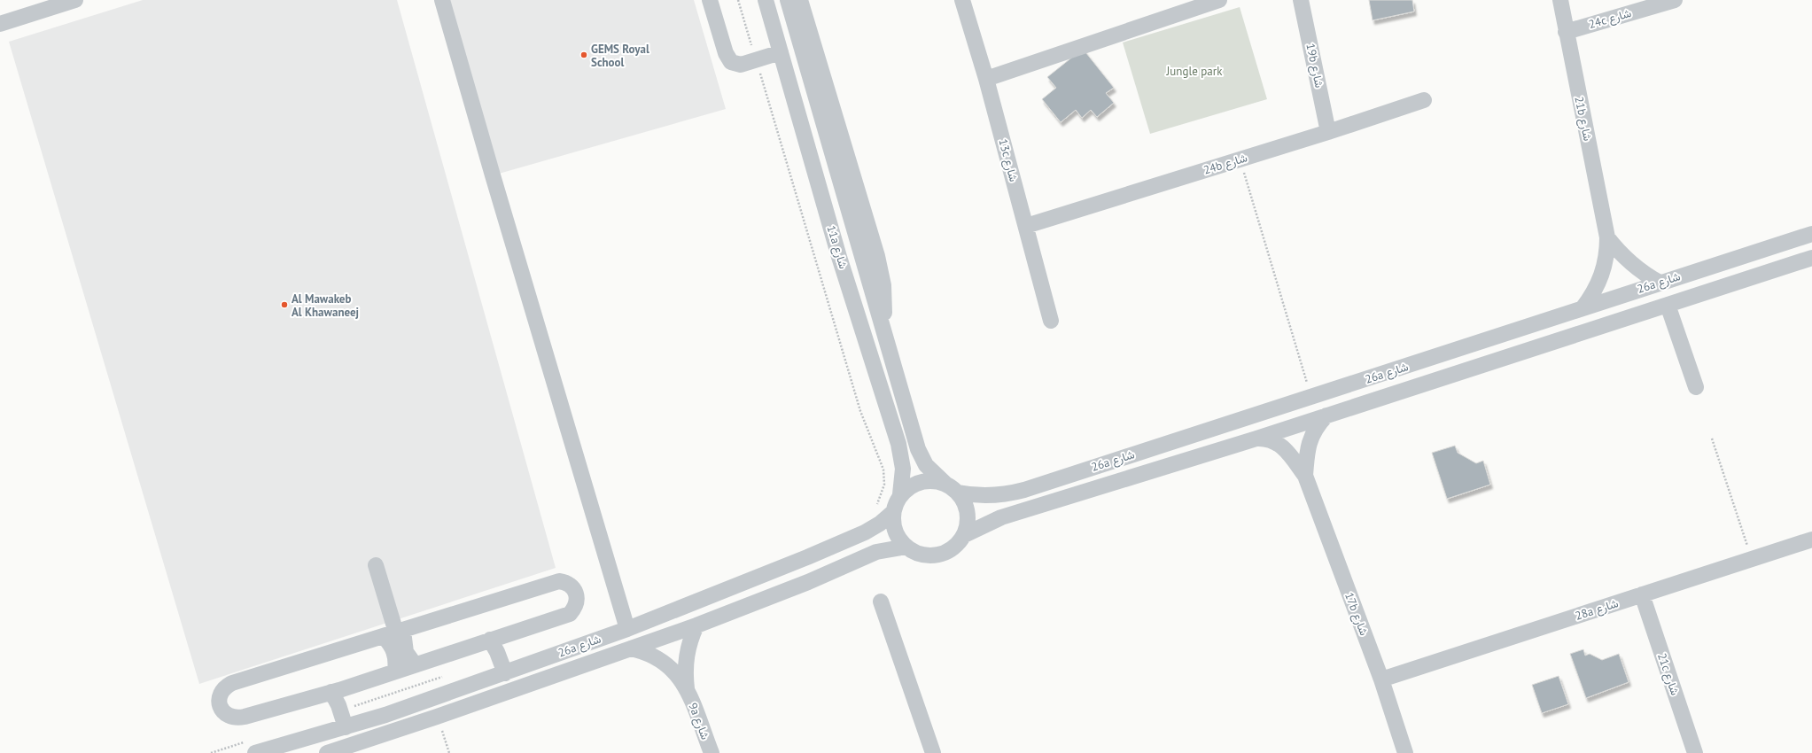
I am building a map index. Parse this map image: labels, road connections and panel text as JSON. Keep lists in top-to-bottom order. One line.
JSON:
{"streets":{"street":["24c شارع","19b شارع","21b شارع","13c شارع","24b شارع","11a شارع","26a شارع","28a شارع","17b شارع","21c شارع","9a شارع"]},"crossings":[["24c شارع","21b شارع"],["19b شارع","24b شارع"],["21b شارع","26a شارع"],["13c شارع","24b شارع"],["11a شارع","26a شارع"],["26a شارع","17b شارع"],["26a شارع","9a شارع"],["28a شارع","17b شارع"],["28a شارع","21c شارع"]],"parks":["Jungle park"],"places":["GEMS Royal School","Al Mawakeb Al Khawaneej"]}
